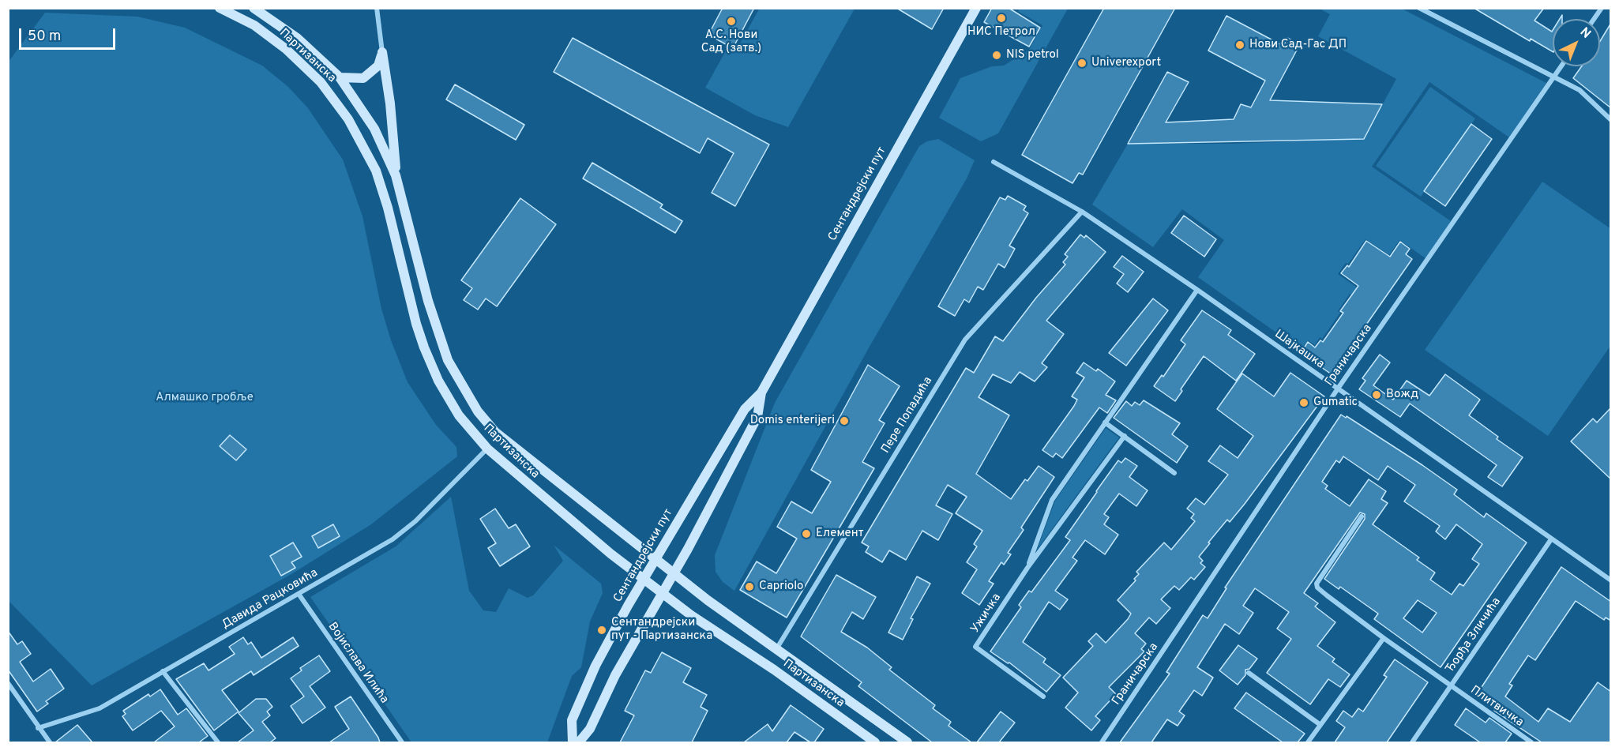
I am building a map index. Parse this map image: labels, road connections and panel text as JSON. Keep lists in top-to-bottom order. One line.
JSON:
{"streets":{"main road":["Партизанска","Сентандрејски пут"],"street":["Шајкашка","Граничарска","Пере Попадића","Давида Рацковића","Ужичка","Ђорђа Зличића","Војислава Илића","Плитвичка"]},"crossings":[["Партизанска","Сентандрејски пут"],["Партизанска","Пере Попадића"],["Партизанска","Давида Рацковића"],["Шајкашка","Граничарска"],["Шајкашка","Пере Попадића"],["Шајкашка","Ужичка"],["Шајкашка","Ђорђа Зличића"],["Давида Рацковића","Војислава Илића"],["Ђорђа Зличића","Плитвичка"]],"parks":["Алмашко гробље"],"places":["НИС Петрол","А.С. Нови Сад (затв.)","Нови Сад-Гас ДП","NIS petrol","Univerexport","Вожд","Gumatic","Domis enterijeri","Елемент","Capriolo","Сентандрејски пут - Партизанска"],"scale_bar":"50 m","north":"top right"}
